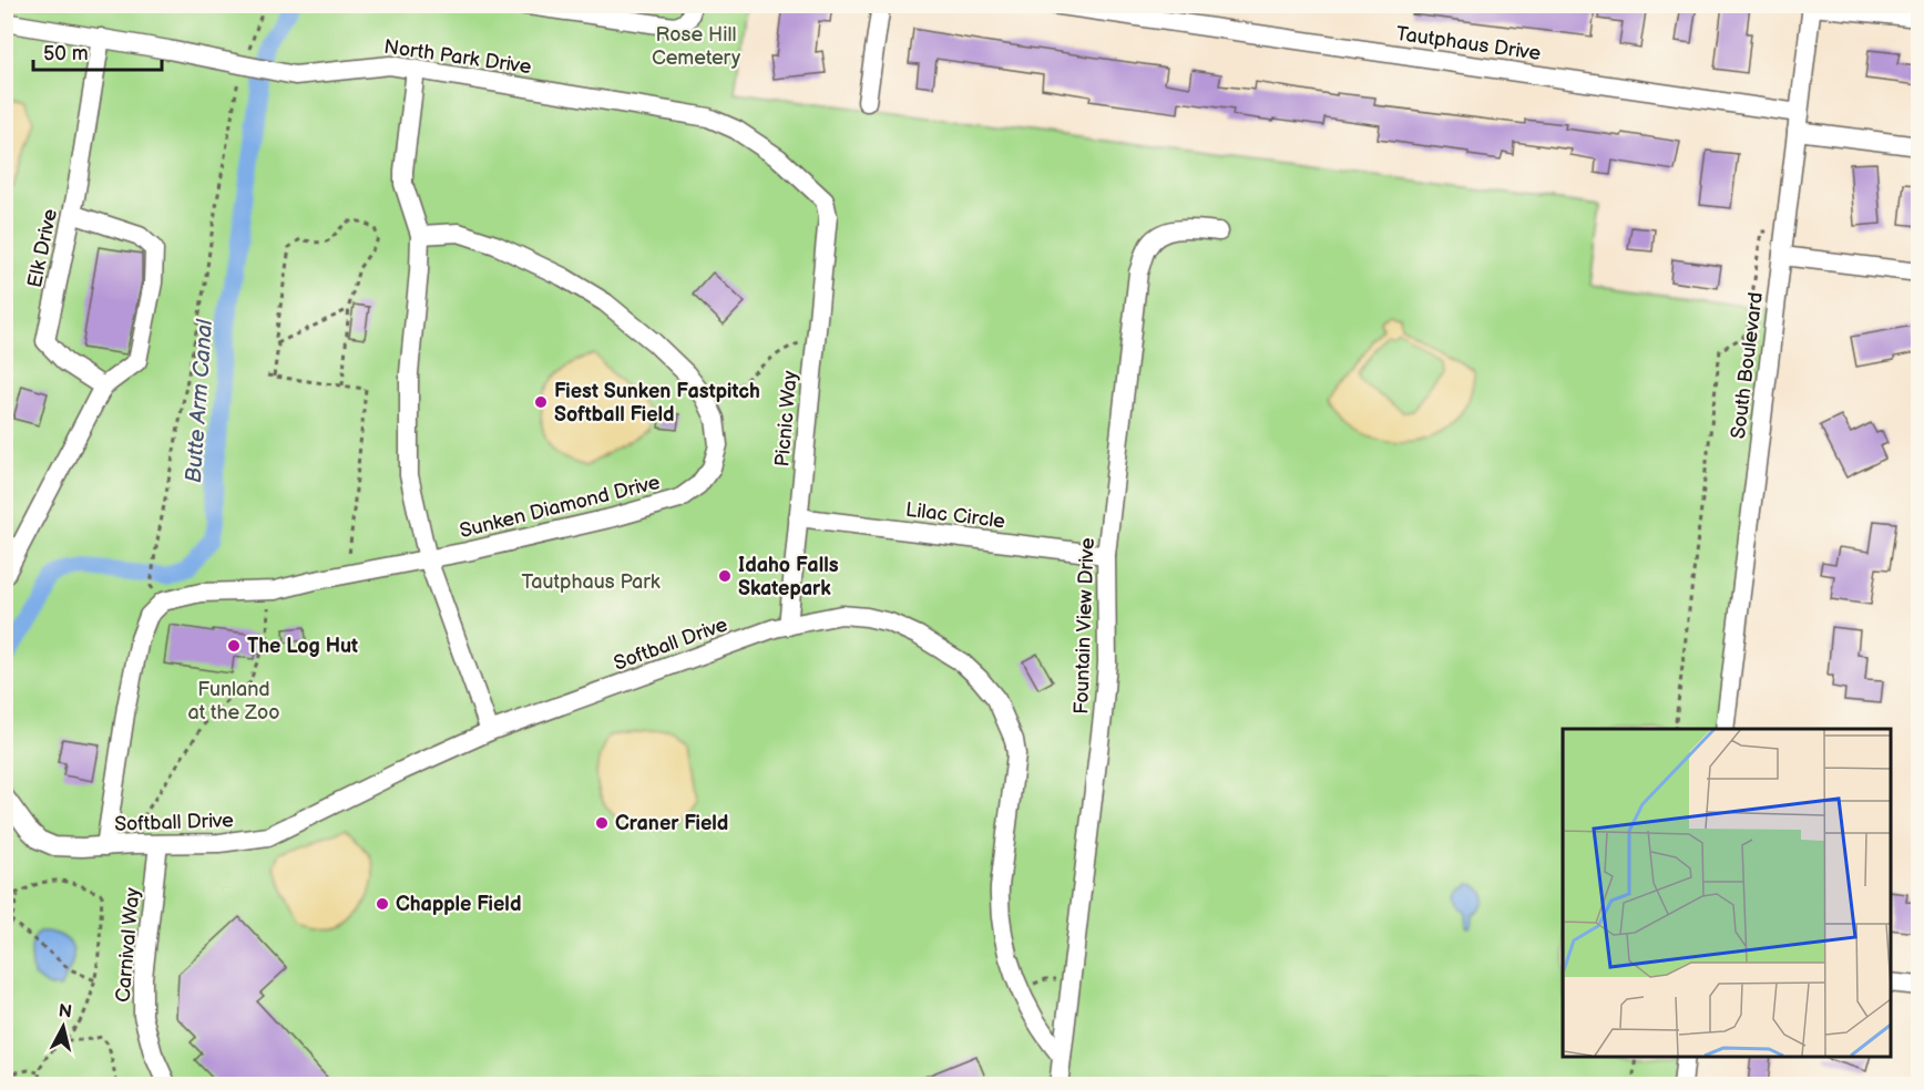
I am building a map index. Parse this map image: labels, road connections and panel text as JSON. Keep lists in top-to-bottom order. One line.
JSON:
{"streets":{"street":["Tautphaus Drive","North Park Drive","Elk Drive","South Boulevard","Picnic Way","Sunken Diamond Drive","Lilac Circle","Fountain View Drive","Softball Drive","Carnival Way"]},"crossings":[["Tautphaus Drive","South Boulevard"],["North Park Drive","Elk Drive"],["North Park Drive","Picnic Way"],["Picnic Way","Lilac Circle"],["Picnic Way","Softball Drive"],["Sunken Diamond Drive","Softball Drive"],["Lilac Circle","Fountain View Drive"],["Fountain View Drive","Softball Drive"],["Softball Drive","Carnival Way"]],"water":["Butte Arm Canal"],"parks":["Rose Hill Cemetery","Tautphaus Park","Funland at the Zoo"],"places":["Fiest Sunken Fastpitch Softball Field","Idaho Falls Skatepark","The Log Hut","Craner Field","Chapple Field"],"scale_bar":"50 m","north":"top"}
